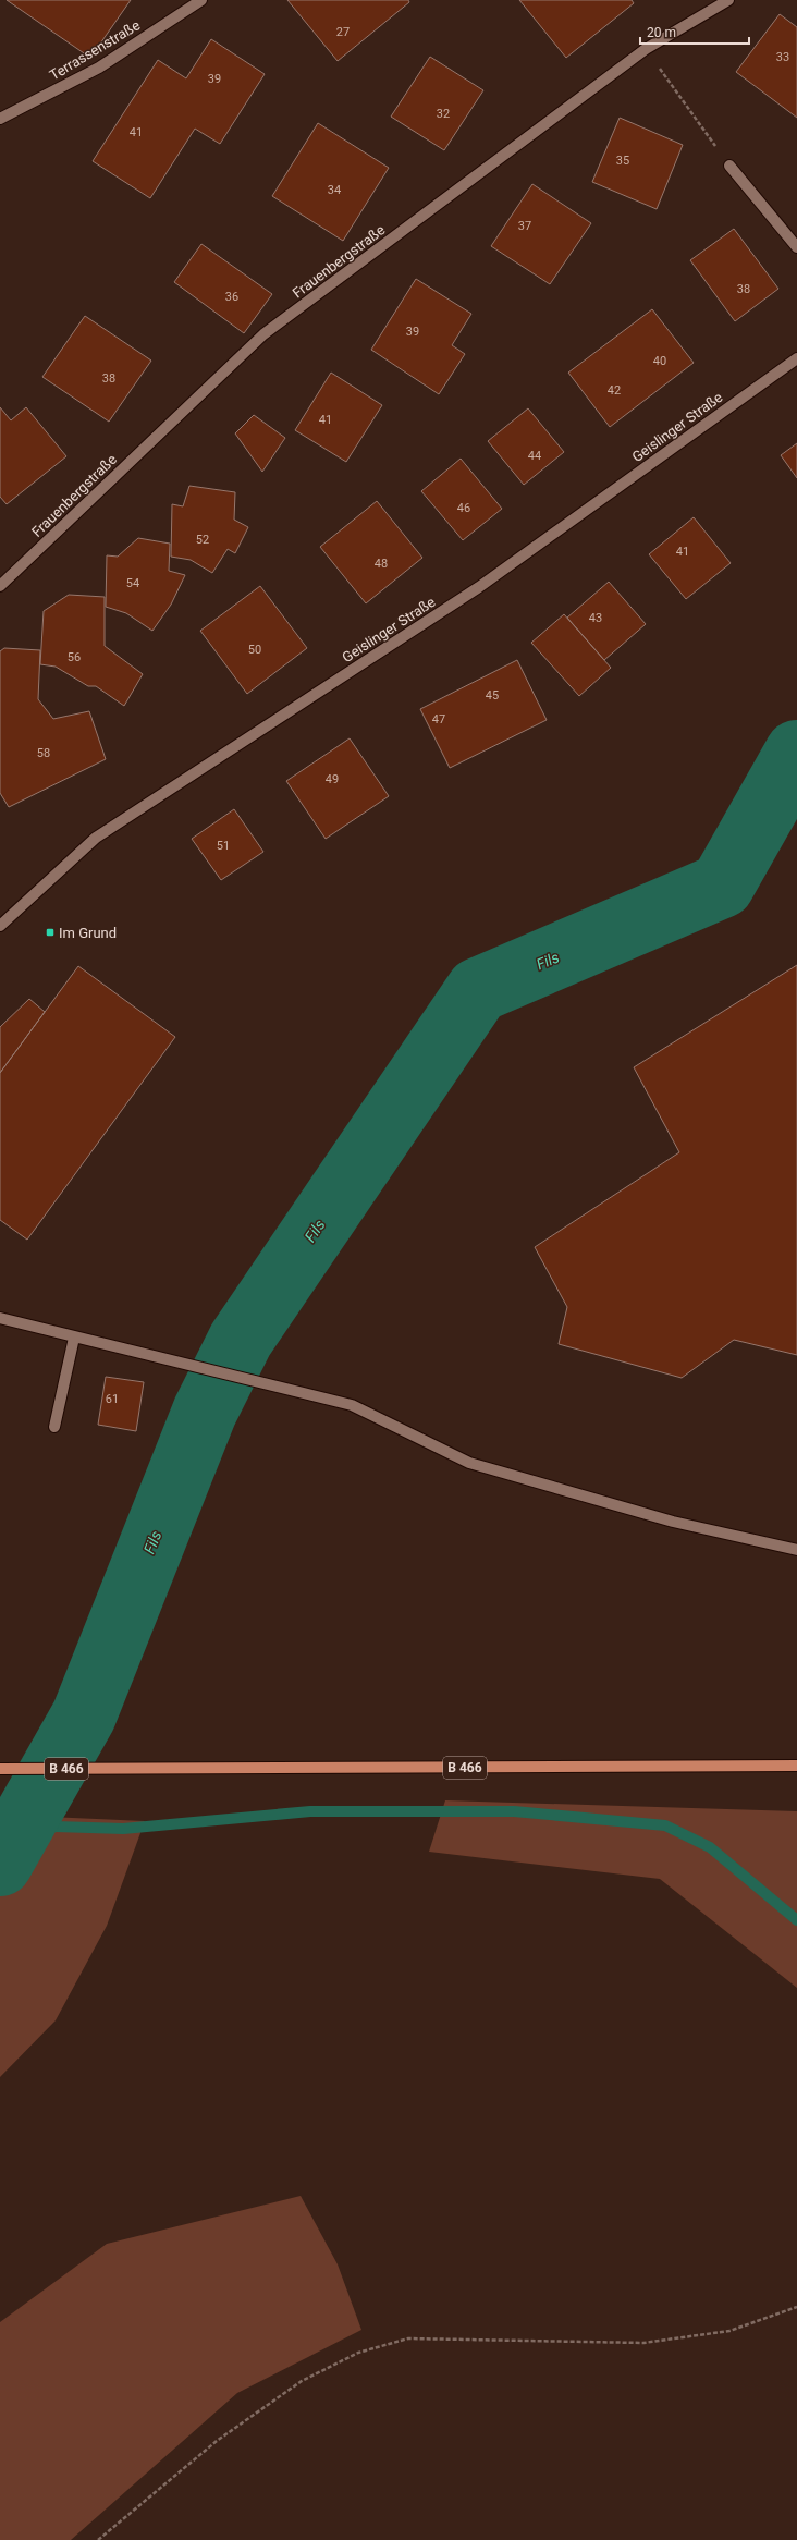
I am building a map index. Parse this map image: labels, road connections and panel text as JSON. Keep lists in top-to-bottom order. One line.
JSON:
{"streets":{"main road":["B 466"],"street":["Terrassenstraße","Frauenbergstraße","Geislinger Straße"]},"water":["Fils"],"places":{"transit":["Im Grund"]},"house_numbers":["27","33","39","32","41","35","34","37","38","36","39","40","38","42","41","44","46","52","41","48","54","43","50","56","45","47","58","49","51","61"],"scale_bar":"20 m"}
